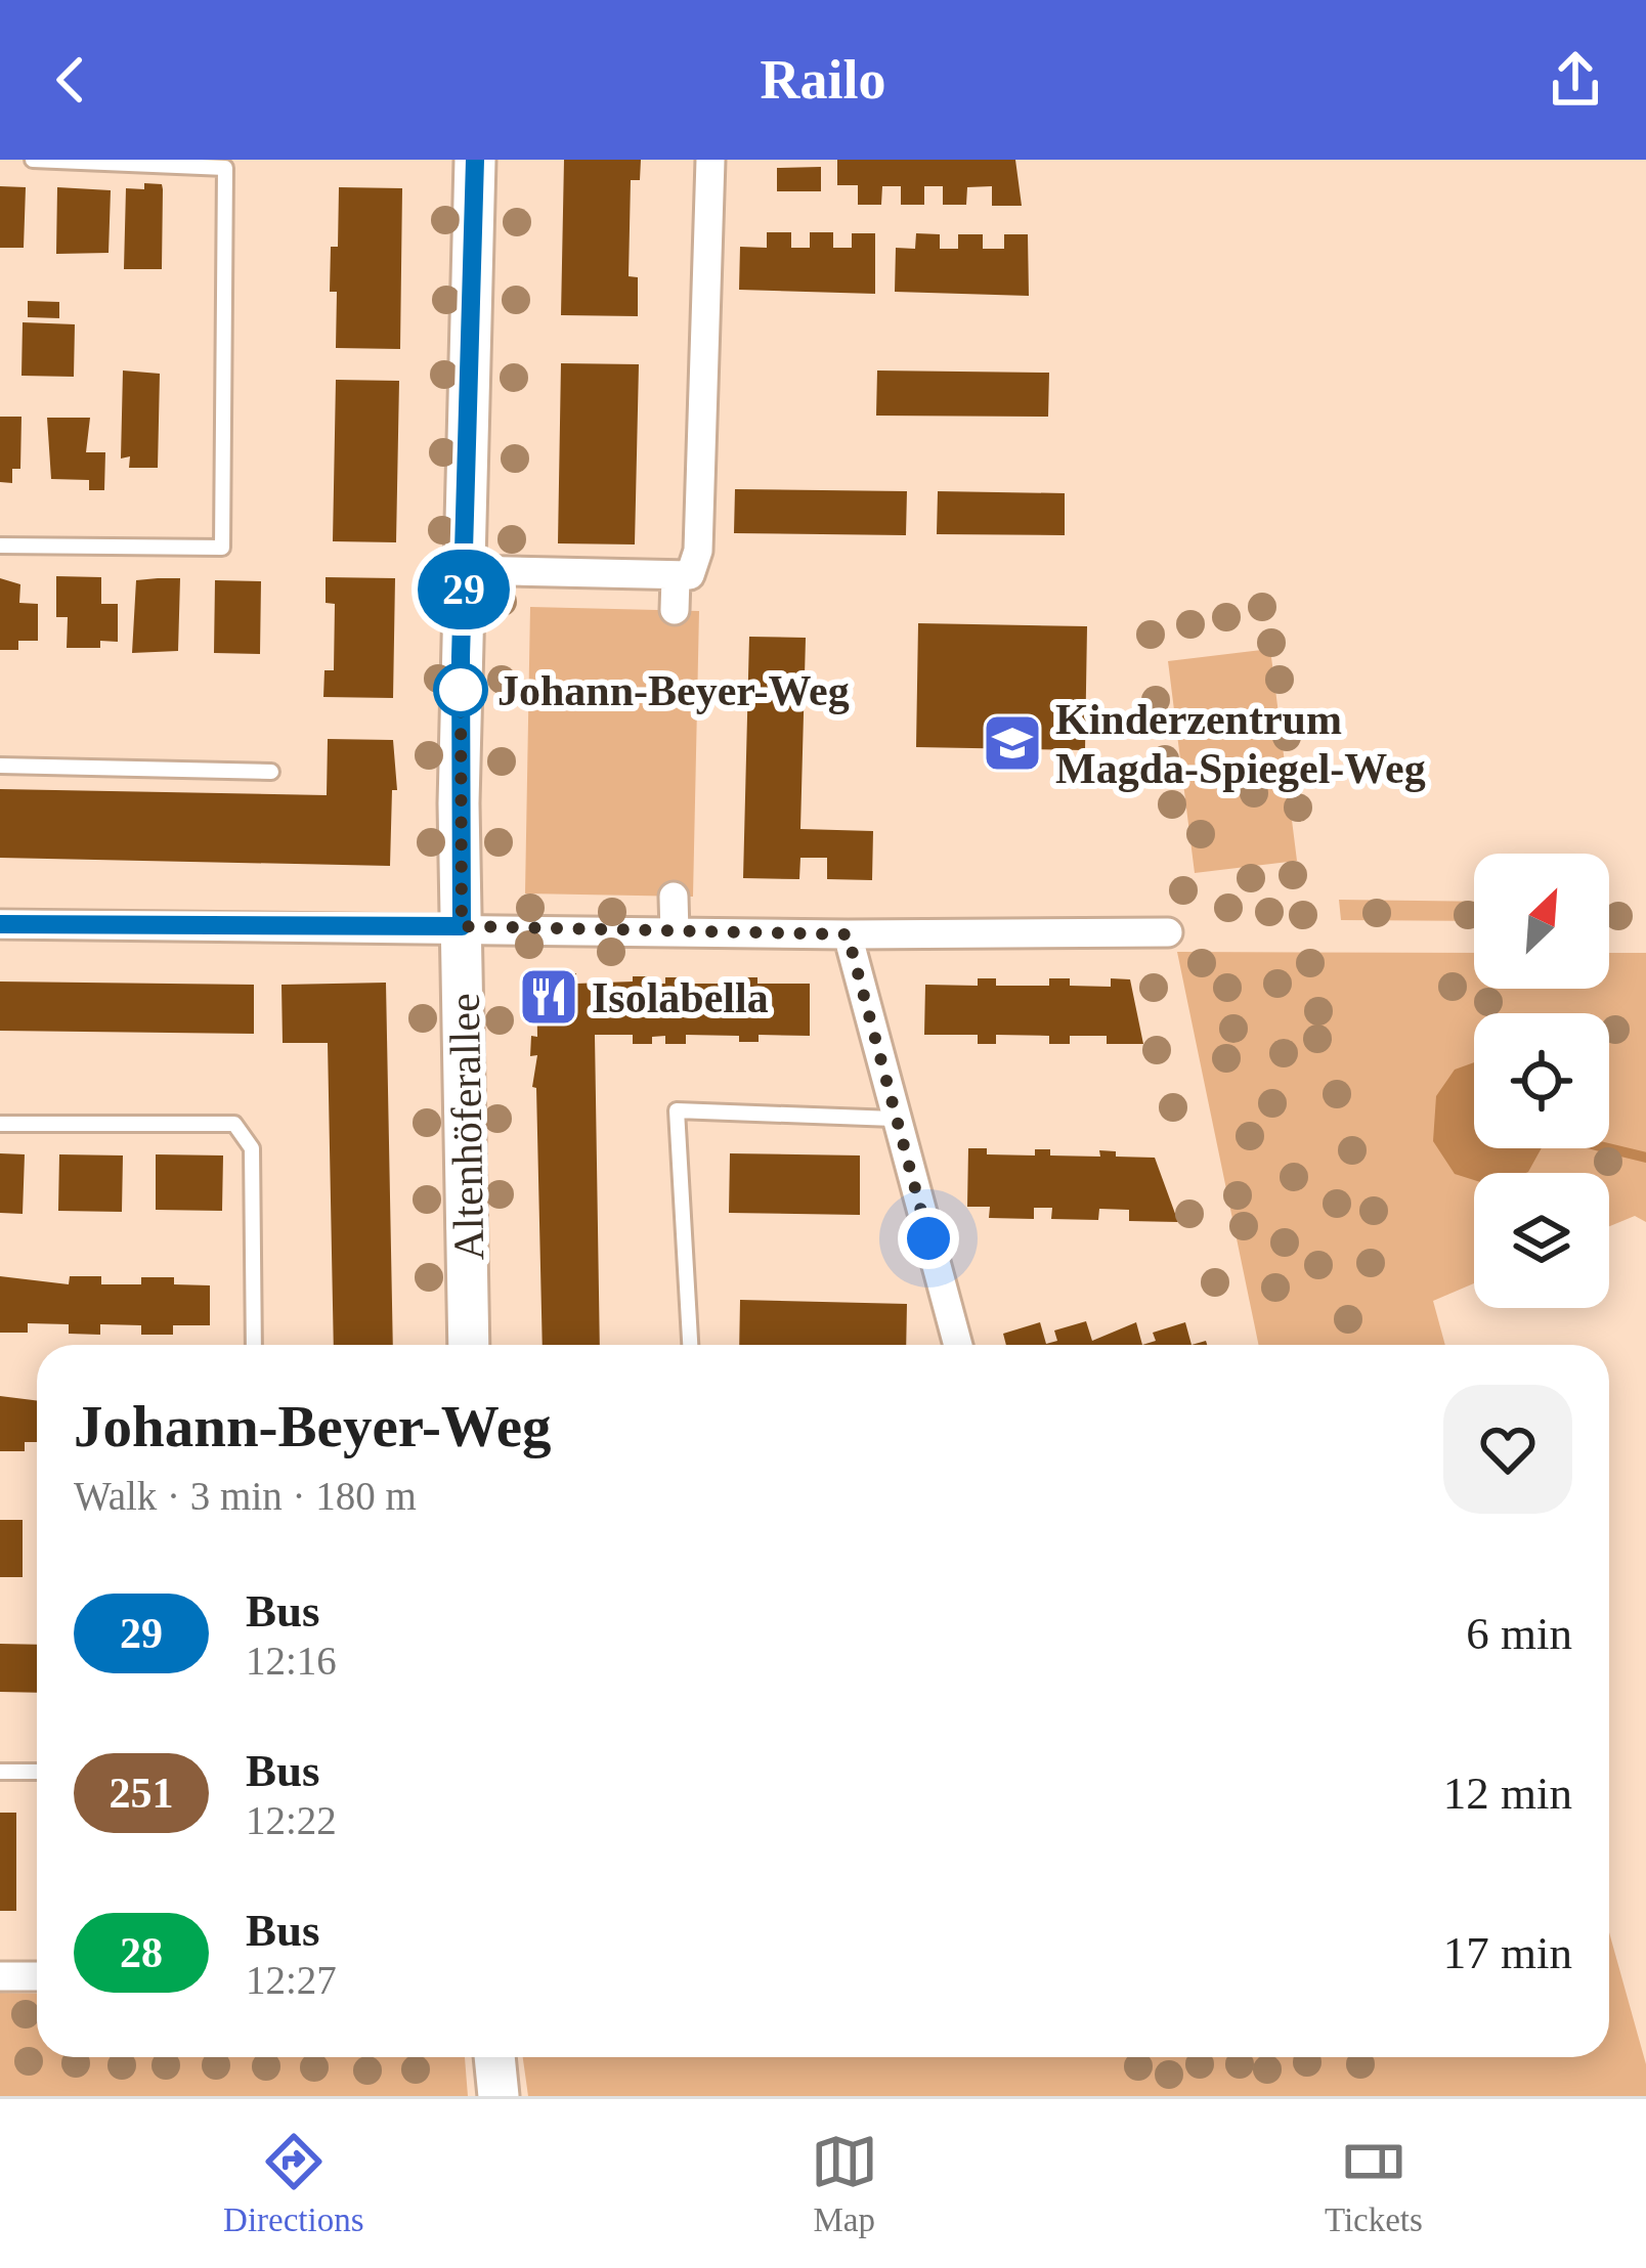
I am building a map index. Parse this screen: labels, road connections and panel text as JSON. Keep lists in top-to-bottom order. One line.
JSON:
{"streets":{"street":["Altenhöferallee"]},"places":{"other":["Johann-Beyer-Weg"],"school or university":["Kinderzentrum Magda-Spiegel-Weg"],"restaurant":["Isolabella"]},"lines":["bus line 29"],"north":"top right","page":{"header":"Railo","on_map":"29","heading":["Johann-Beyer-Weg","Walk · 3 min · 180 m"],"list":[{"mark":"29","name":"Bus","note":"12:16","value":"6 min"},{"mark":"251","name":"Bus","note":"12:22","value":"12 min"},{"mark":"28","name":"Bus","note":"12:27","value":"17 min"}],"tabs":["Directions","Map","Tickets"]}}
